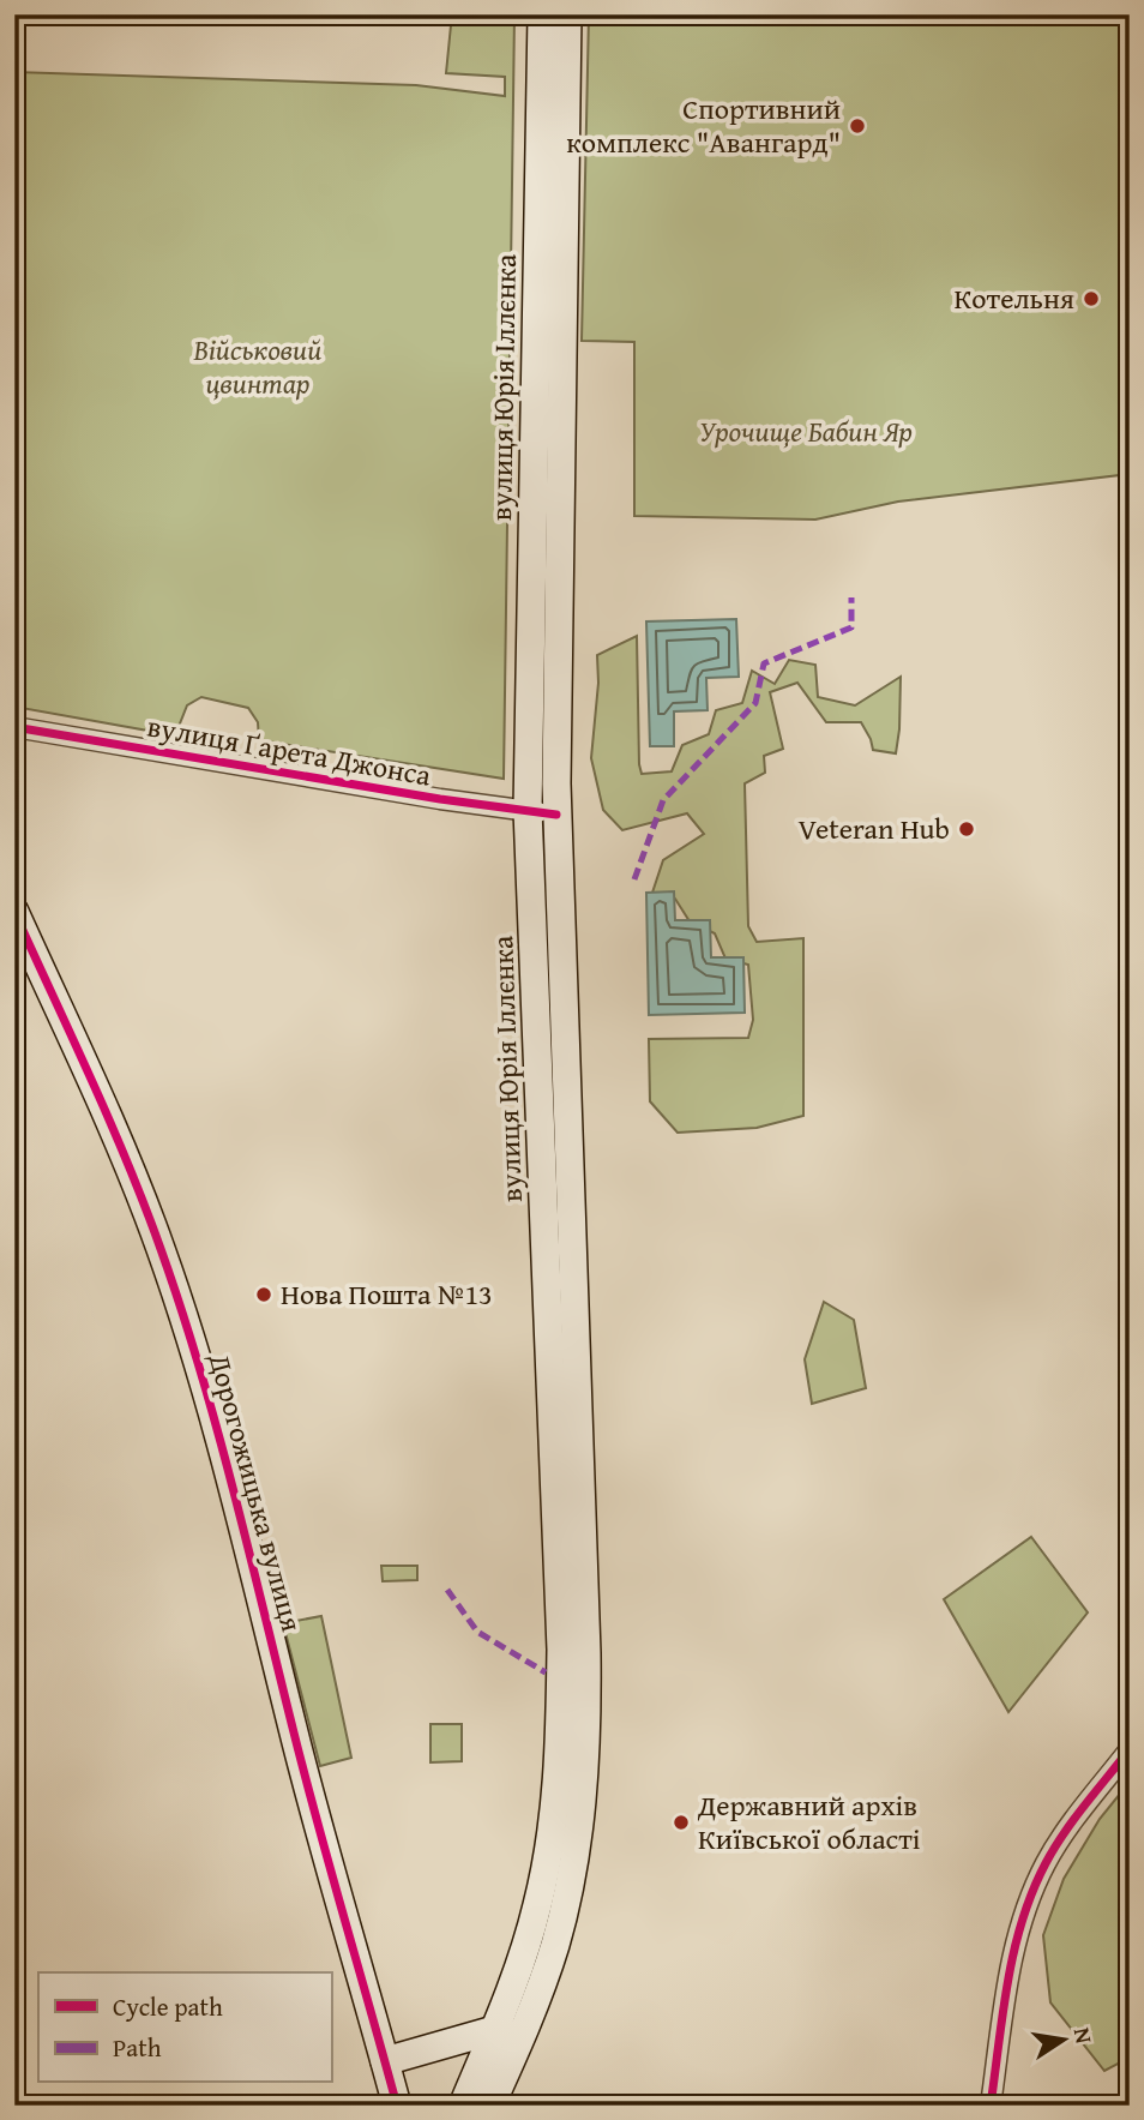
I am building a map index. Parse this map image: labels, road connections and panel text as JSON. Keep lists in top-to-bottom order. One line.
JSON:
{"streets":{"main road":["вулиця Юрія Іллєнка","Дорогожицька вулиця"],"street":["вулиця Ґарета Джонса"]},"crossings":[["вулиця Юрія Іллєнка","вулиця Ґарета Джонса"]],"parks":["Військовий цвинтар","Урочище Бабин Яр"],"places":["Спортивний комплекс \"Авангард\"","Котельня","Veteran Hub","Нова Пошта №13","Державний архів Київської області"],"legend":["Cycle path","Path"],"north":"right"}
